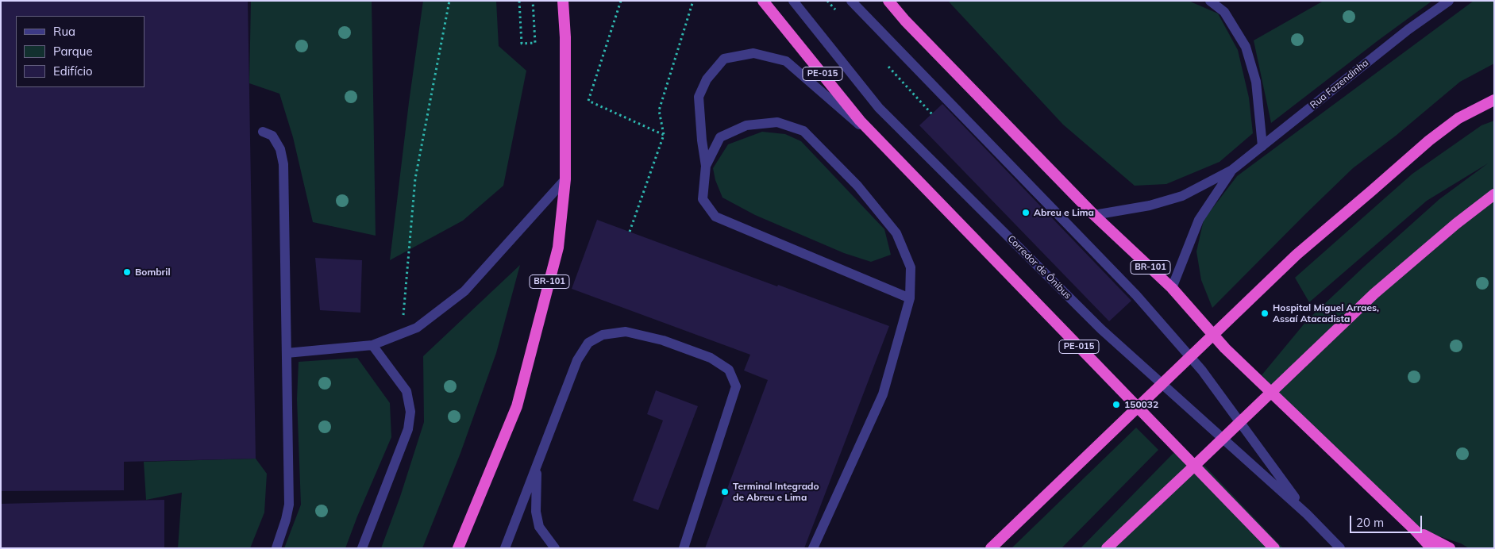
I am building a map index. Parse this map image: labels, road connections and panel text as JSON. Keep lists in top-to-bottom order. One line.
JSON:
{"streets":{"highway":["PE-015","BR-101"],"street":["Rua Fazendinha","Corredor de Ônibus"]},"crossings":[["Rua Fazendinha","BR-101"]],"places":["Abreu e Lima","Bombril","Hospital Miguel Arraes, Assaí Atacadista","150032","Terminal Integrado de Abreu e Lima"],"legend":["Rua","Parque","Edifício"],"scale_bar":"20 m"}
